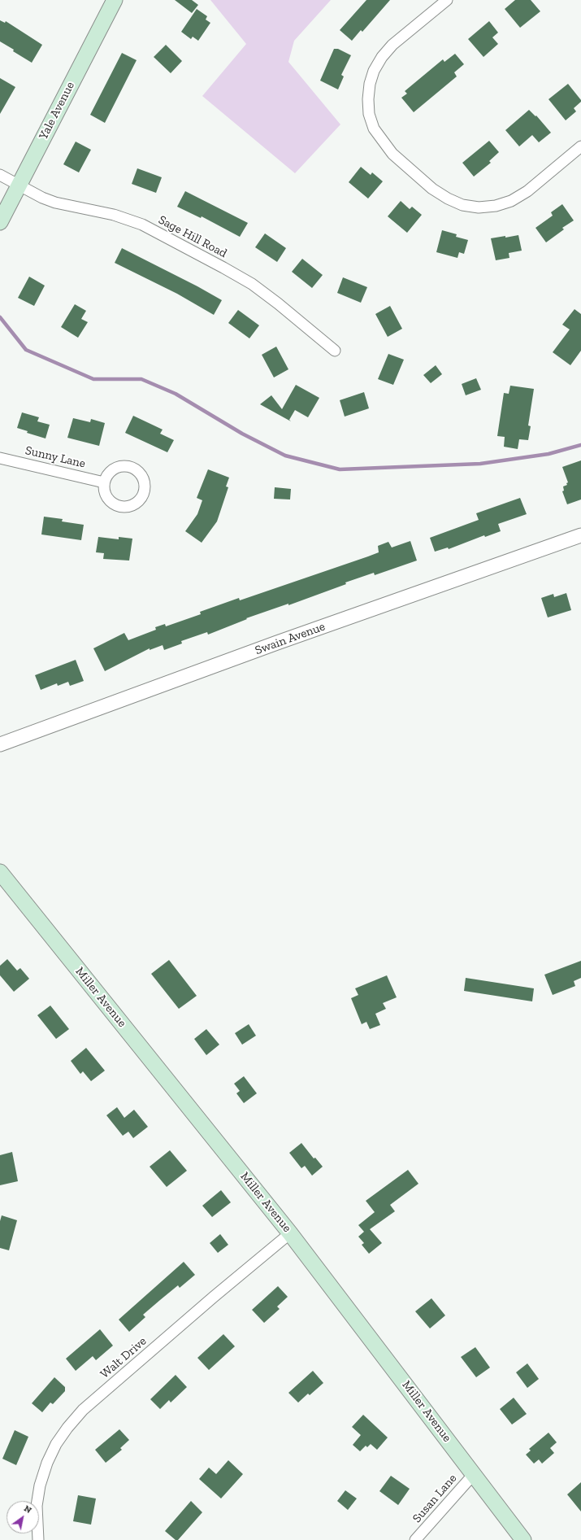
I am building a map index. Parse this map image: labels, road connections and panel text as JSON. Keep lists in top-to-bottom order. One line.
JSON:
{"streets":{"main road":["Yale Avenue","Miller Avenue"],"street":["Sage Hill Road","Sunny Lane","Swain Avenue","Walt Drive","Susan Lane"]},"crossings":[["Yale Avenue","Sage Hill Road"],["Miller Avenue","Walt Drive"],["Miller Avenue","Susan Lane"]],"north":"top right"}
